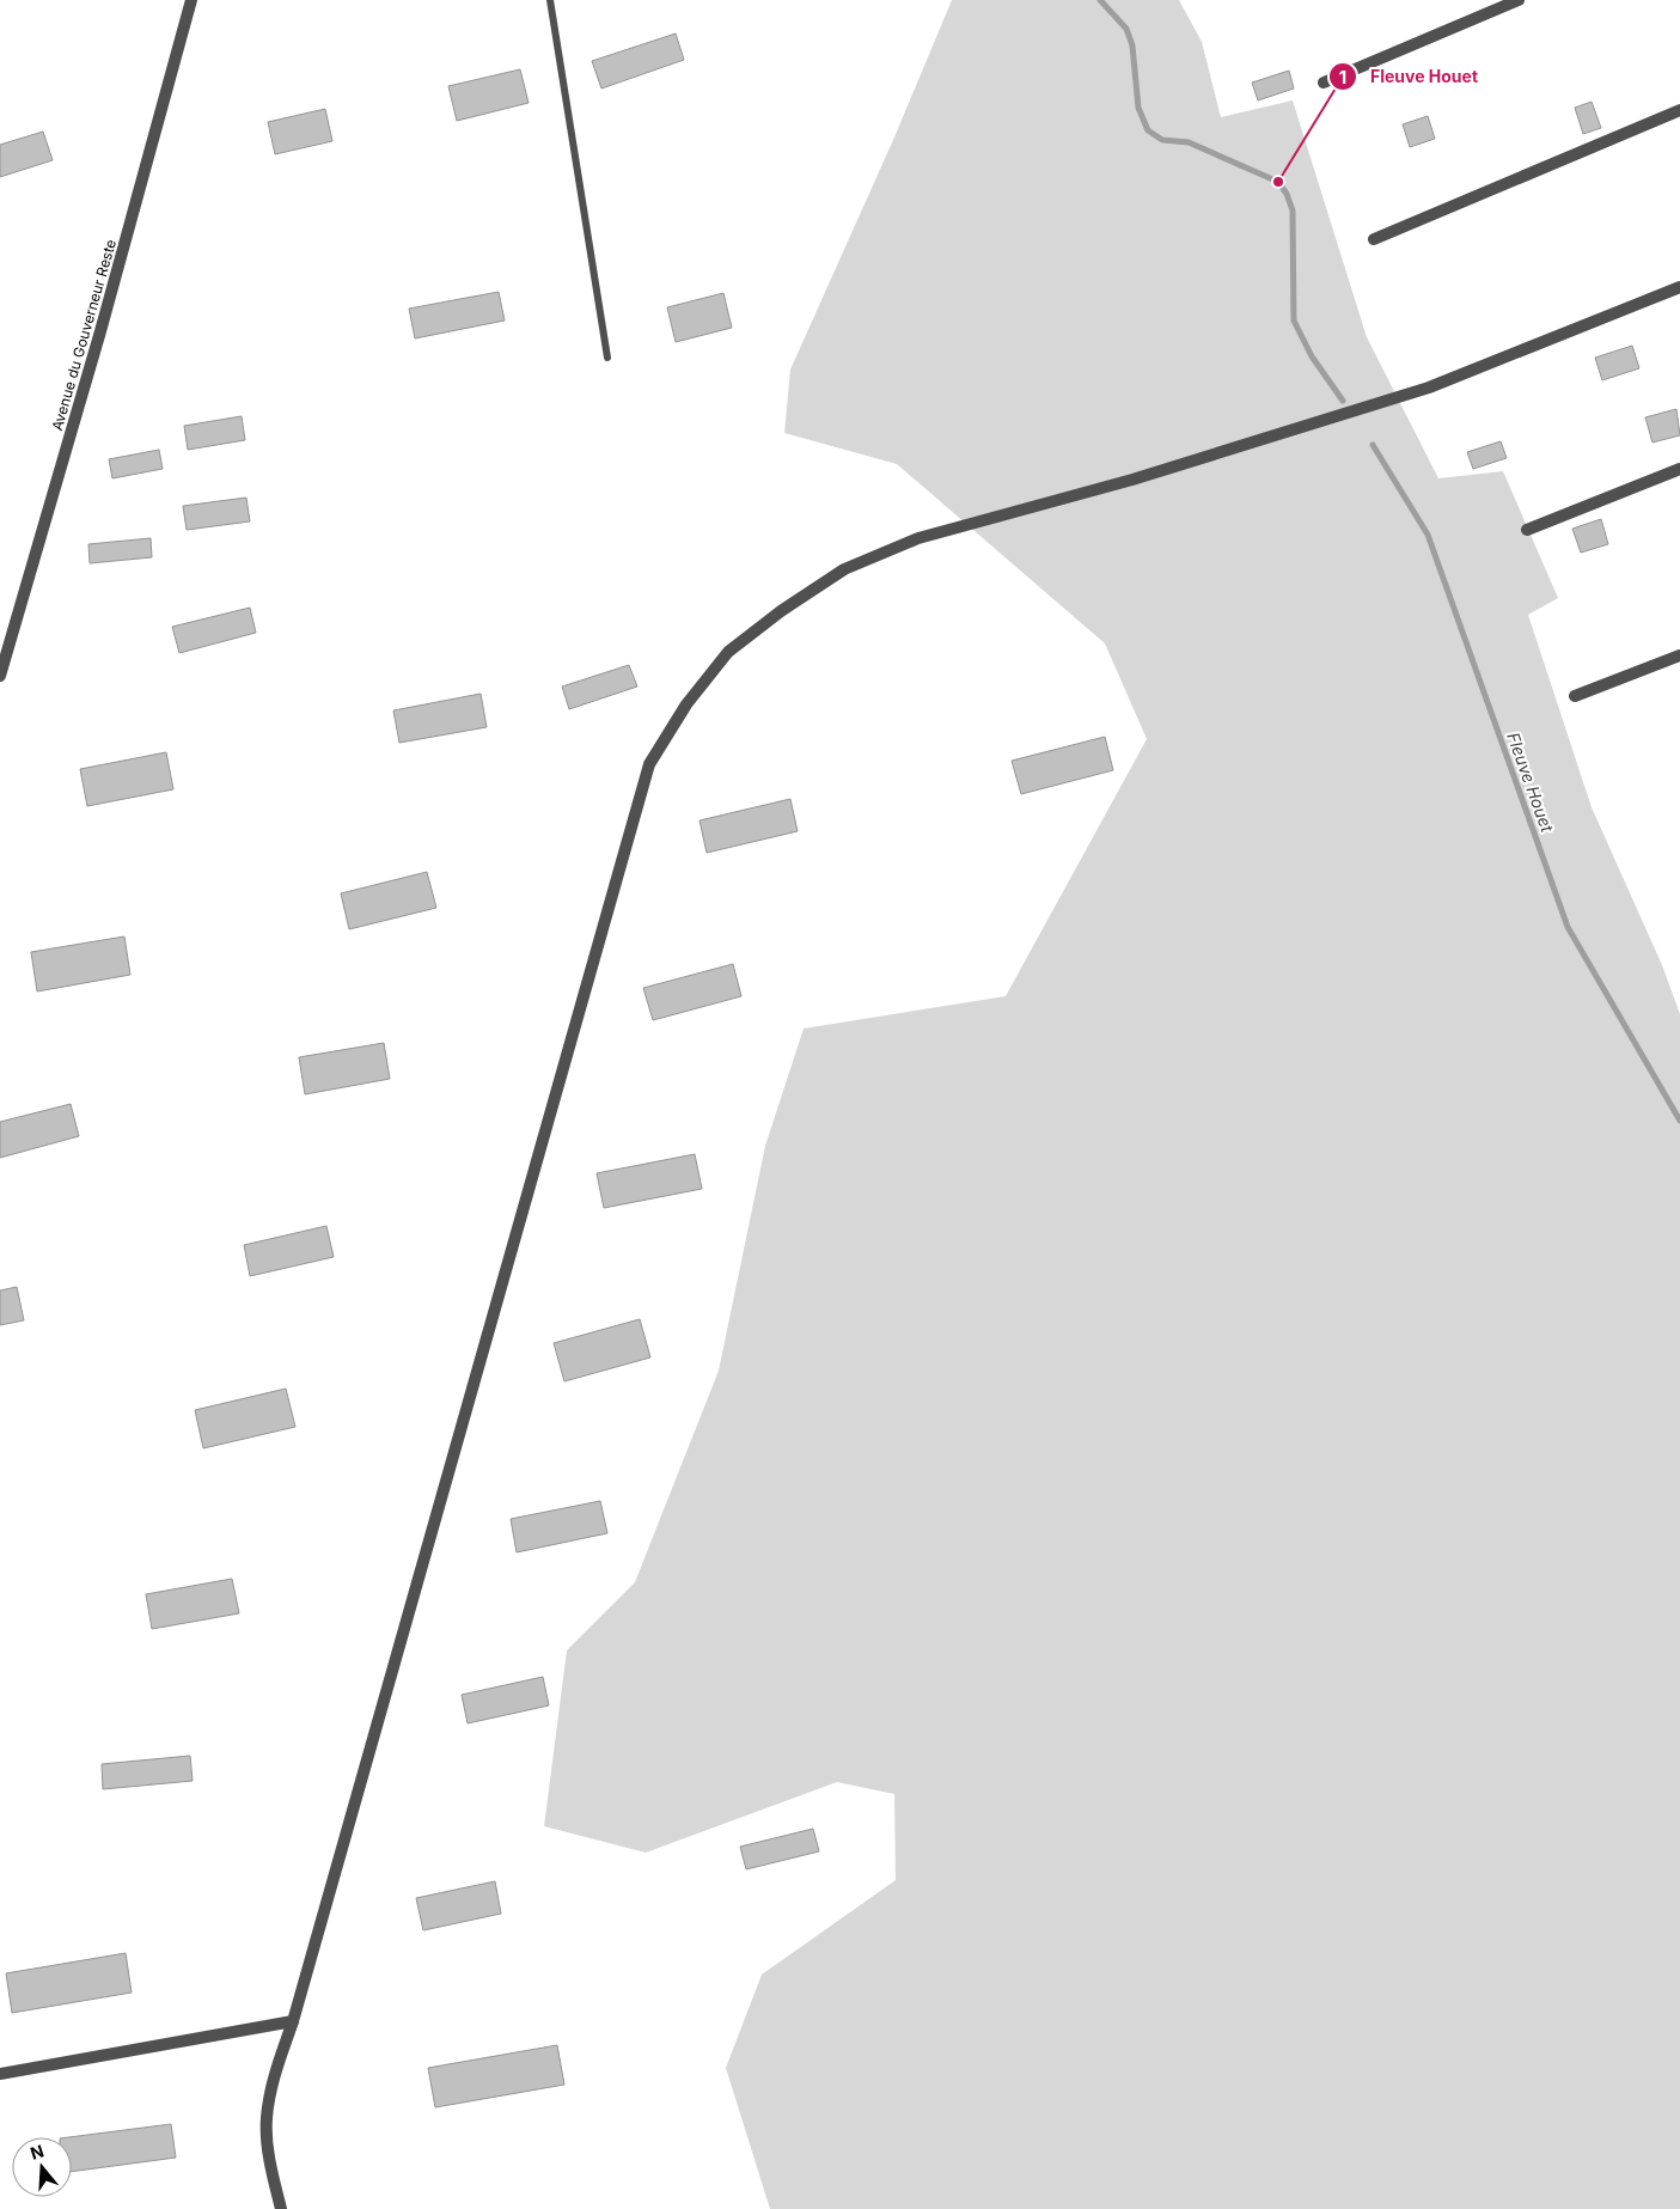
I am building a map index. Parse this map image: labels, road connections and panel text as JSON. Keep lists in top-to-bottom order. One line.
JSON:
{"streets":{"street":["Avenue du Gouverneur Reste"]},"water":["Fleuve Houet"],"places":["Fleuve Houet"],"north":"top"}
